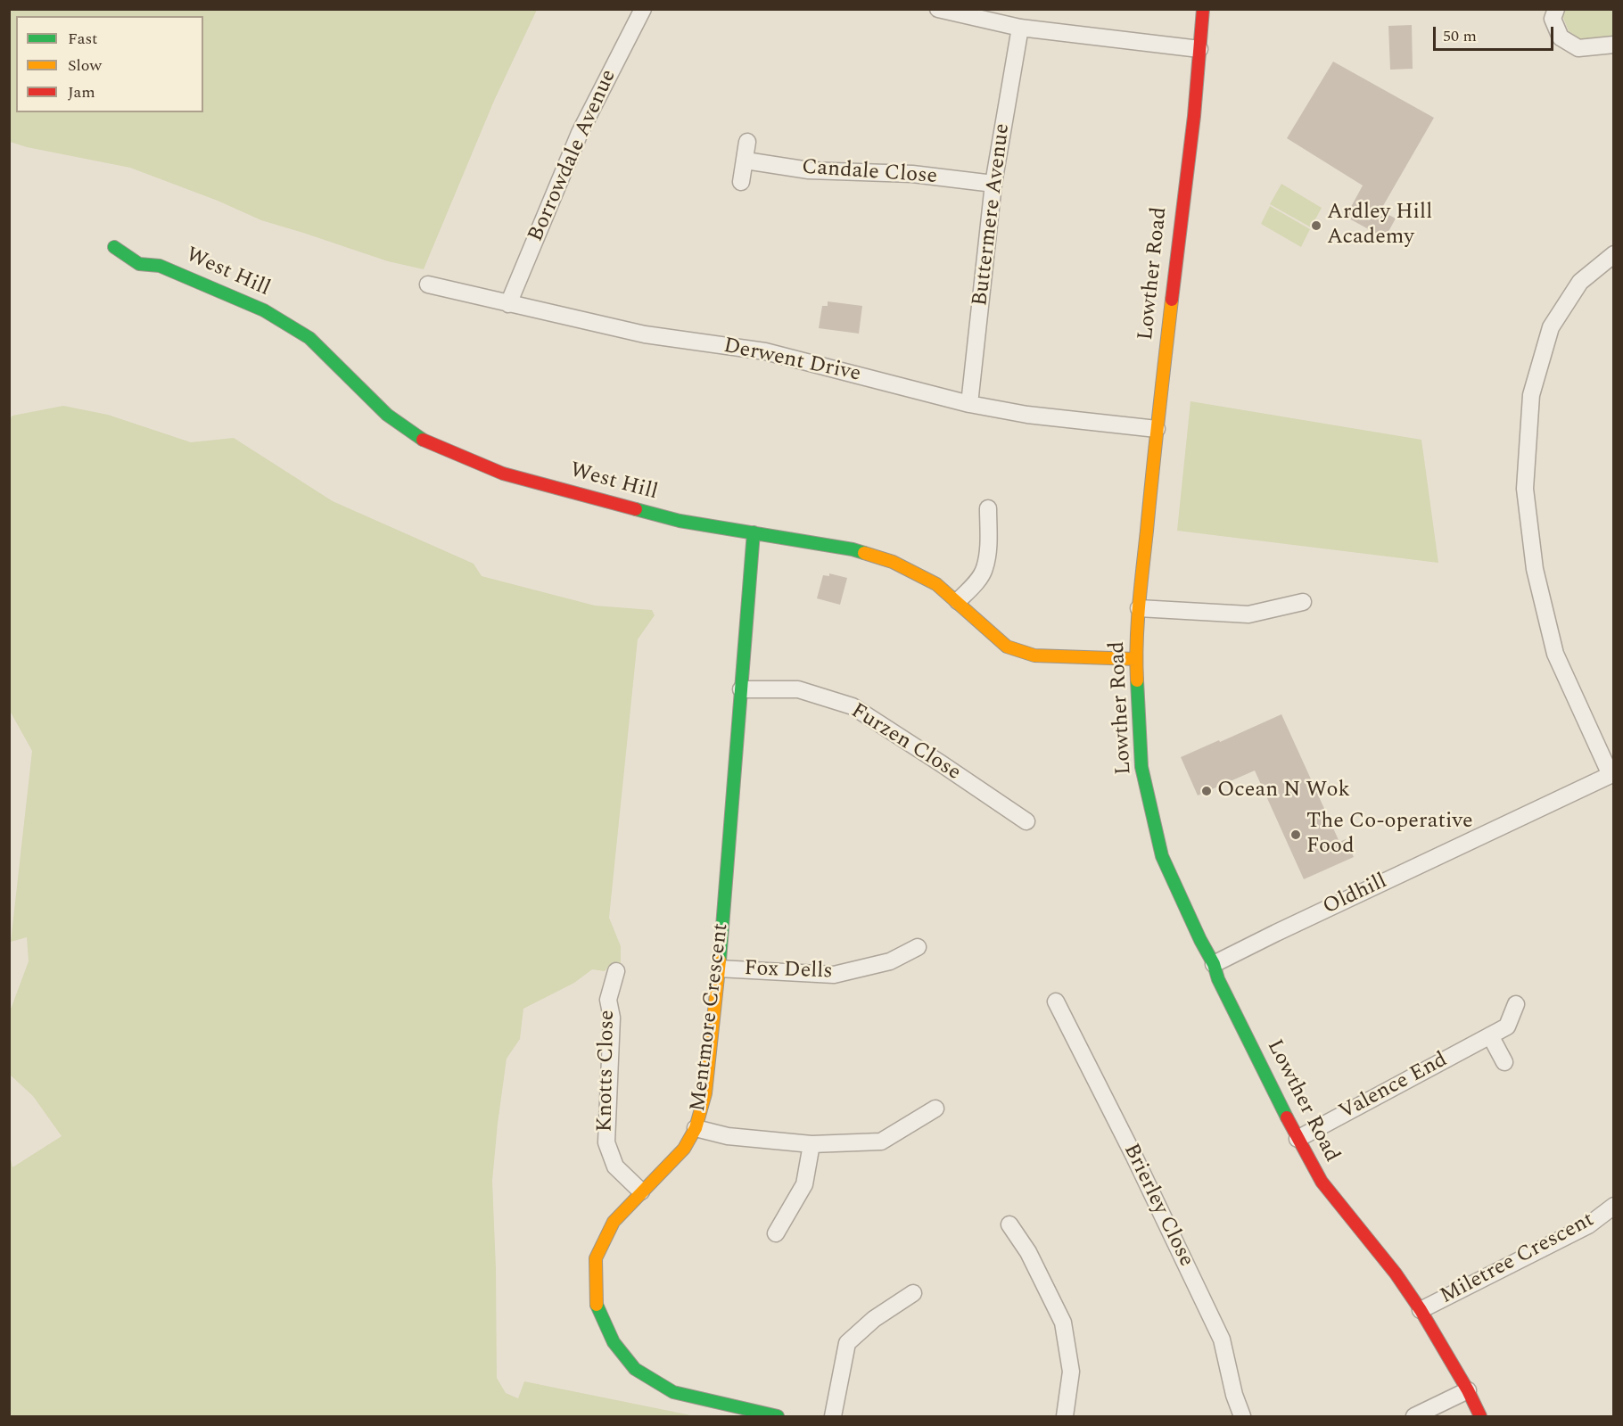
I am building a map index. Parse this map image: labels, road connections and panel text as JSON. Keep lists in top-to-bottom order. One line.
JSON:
{"streets":{"street":["Borrowdale Avenue","Candale Close","Buttermere Avenue","West Hill","Lowther Road","Derwent Drive","Furzen Close","Oldhill","Fox Dells","Mentmore Crescent","Knotts Close","Valence End","Brierley Close","Miletree Crescent"]},"crossings":[["Borrowdale Avenue","Derwent Drive"],["Candale Close","Buttermere Avenue"],["Buttermere Avenue","Derwent Drive"],["West Hill","Lowther Road"],["West Hill","Mentmore Crescent"],["Lowther Road","Derwent Drive"],["Lowther Road","Oldhill"],["Lowther Road","Valence End"],["Lowther Road","Miletree Crescent"],["Furzen Close","Mentmore Crescent"],["Fox Dells","Mentmore Crescent"],["Mentmore Crescent","Knotts Close"]],"places":["Ardley Hill Academy","Ocean N Wok","The Co-operative Food"],"legend":["Fast","Slow","Jam"],"scale_bar":"50 m"}
